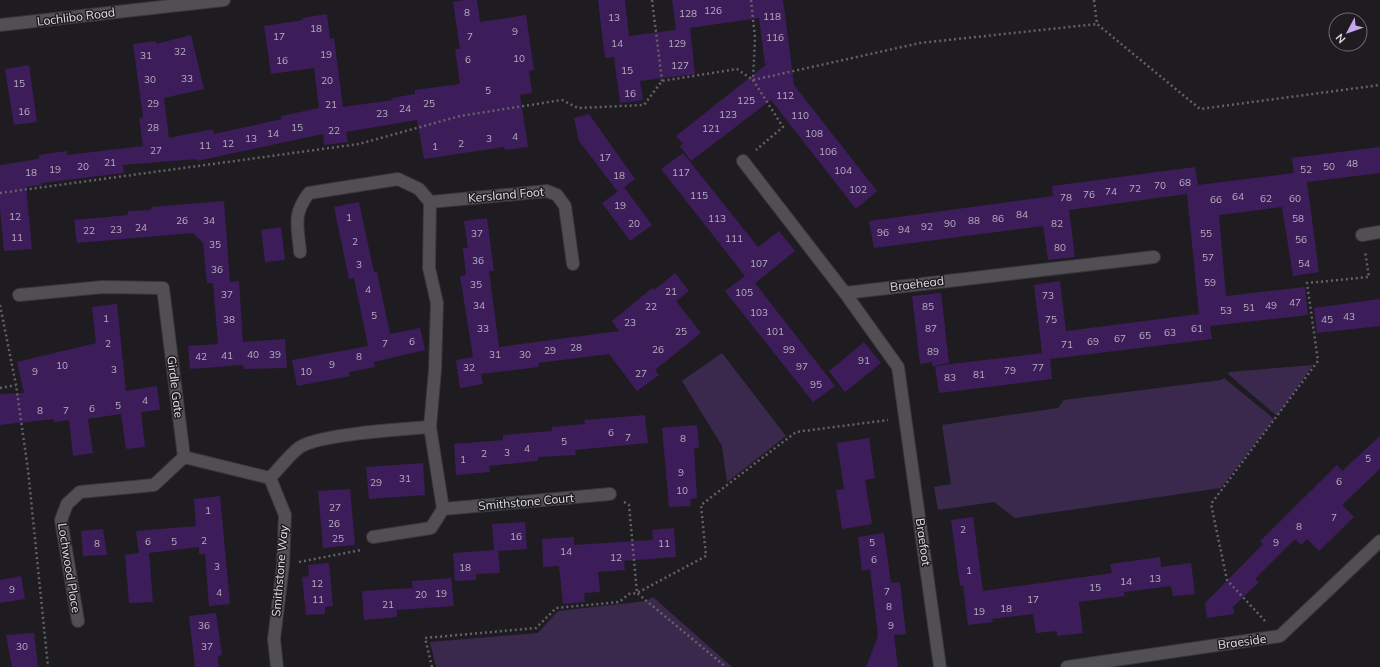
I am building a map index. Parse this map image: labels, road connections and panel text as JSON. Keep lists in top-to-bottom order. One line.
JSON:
{"streets":{"street":["Lochlibo Road","Kersland Foot","Braehead","Girdle Gate","Smithstone Court","Braefoot","Lochwood Place","Smithstone Way","Braeside"]},"crossings":[["Braehead","Braefoot"],["Girdle Gate","Lochwood Place"]],"house_numbers":["126","8","128","118","13","18","9","17","7","116","14","129","32","19","31","10","6","16","127","15","33","30","20","15","5","16","112","125","29","25","21","24","16","23","123","110","28","15","121","22","14","108","4","13","3","12","2","11","1","27","106","17","21","48","20","50","19","52","104","18","117","18","68","70","72","102","74","76","115","64","78","62","60","66","19","84","12","1","113","86","58","26","34","88","20","90","82","92","24","23","94","22","96","37","55","11","111","56","2","35","80","57","36","107","54","3","36","59","35","4","21","105","37","73","47","34","49","22","85","51","53","103","5","43","1","38","75","45","23","33","87","61","25","101","63","65","67","6","69","2","7","71","28","26","99","29","89","40","39","31","30","41","42","8","91","9","10","97","32","77","3","79","9","10","27","81","83","95","4","5","6","8","7","6","7","8","5","4","3","2","5","1","9","31","6","29","10","27","1","7","26","8","2","16","25","2","6","5","5","9","8","11","14","12","6","3","18","1","13","14","12","15","9","7","4","19","20","11","17","21","8","18","19","36","9","30","37"],"north":"bottom left"}
